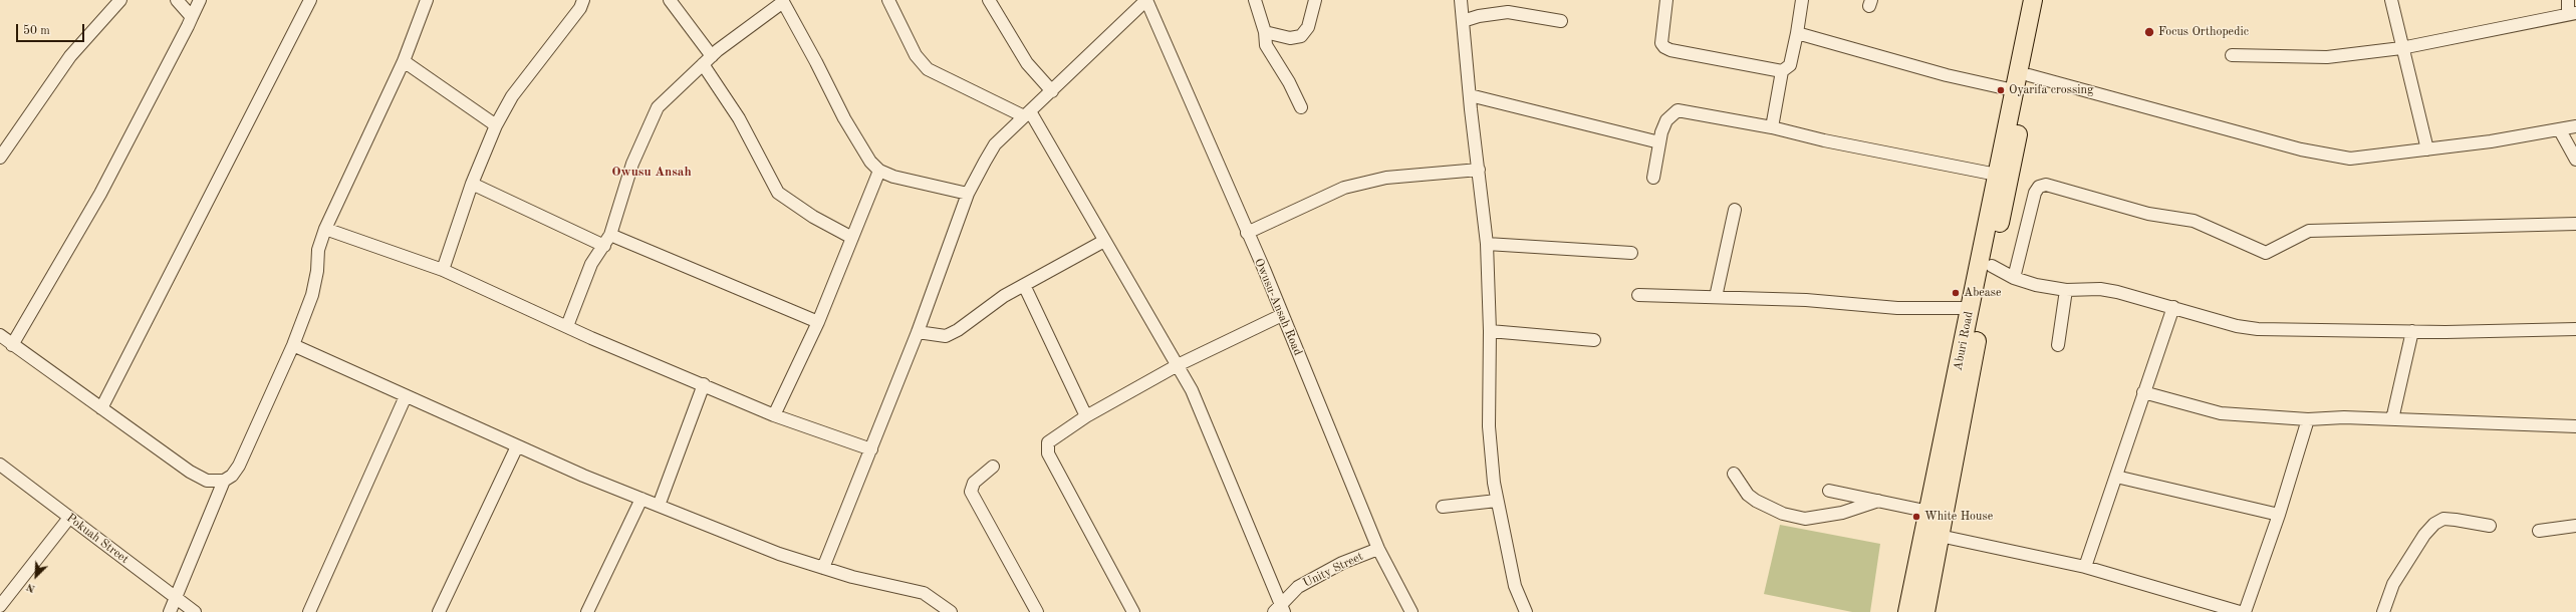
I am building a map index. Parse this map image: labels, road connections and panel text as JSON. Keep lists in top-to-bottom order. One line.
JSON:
{"streets":{"highway":["Aburi Road"],"street":["Owusu-Ansah Road","Pokuah Street","Unity Street"]},"crossings":[["Owusu-Ansah Road","Unity Street"]],"districts":["Owusu Ansah"],"places":["Focus Orthopedic","Oyarifa crossing","Abease","White House"],"scale_bar":"50 m","north":"bottom left"}
